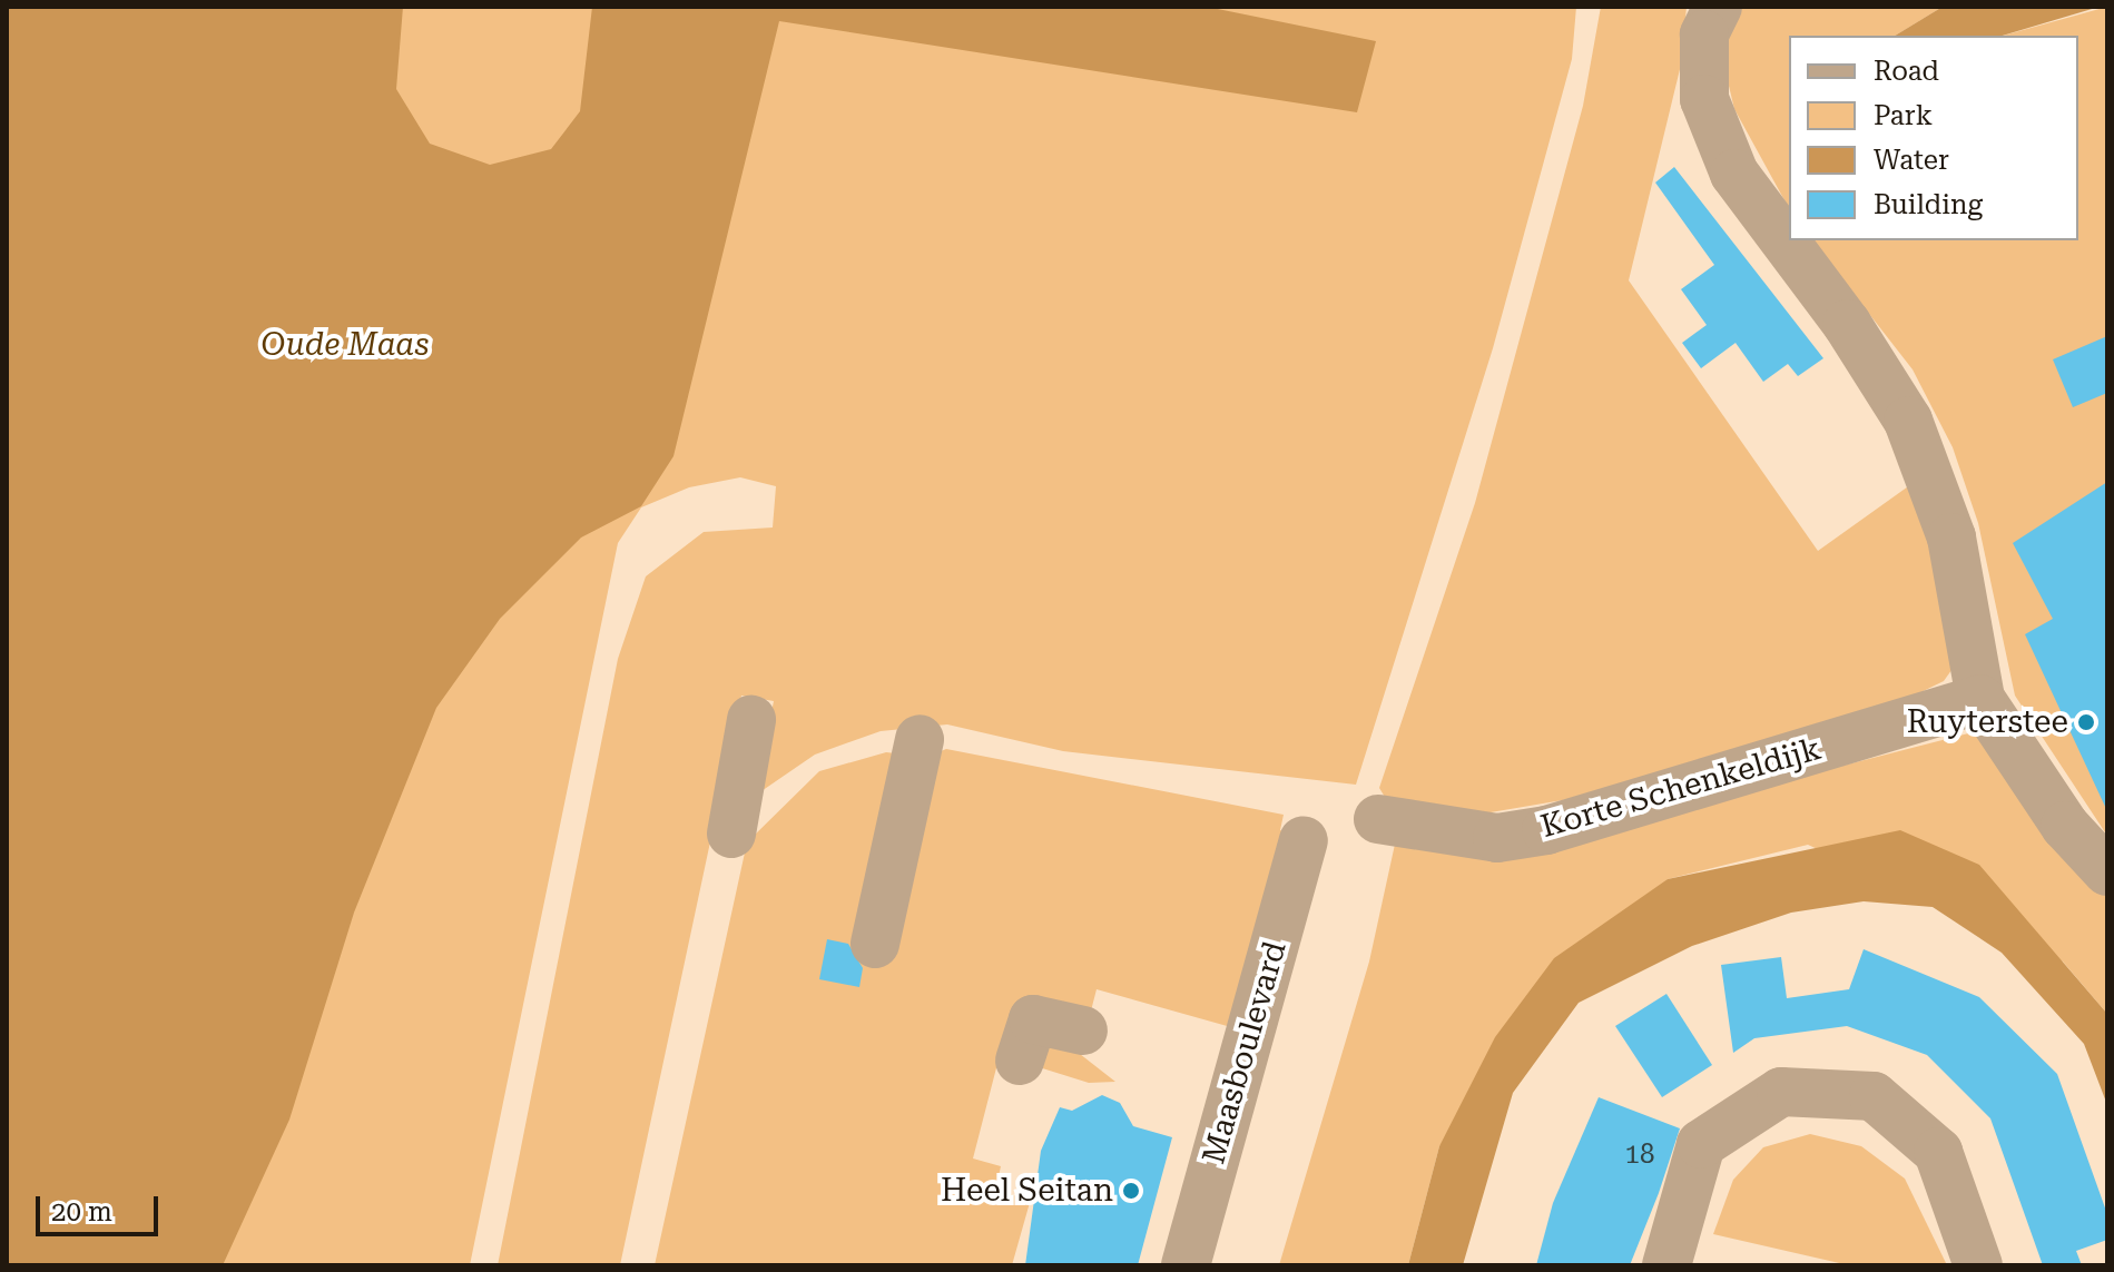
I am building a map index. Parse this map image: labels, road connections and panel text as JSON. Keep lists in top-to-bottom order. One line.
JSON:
{"streets":{"street":["Korte Schenkeldijk","Maasboulevard"]},"parks":["Oude Maas"],"places":["Ruyterstee","Heel Seitan"],"house_numbers":["18"],"legend":["Road","Park","Water","Building"],"scale_bar":"20 m"}
